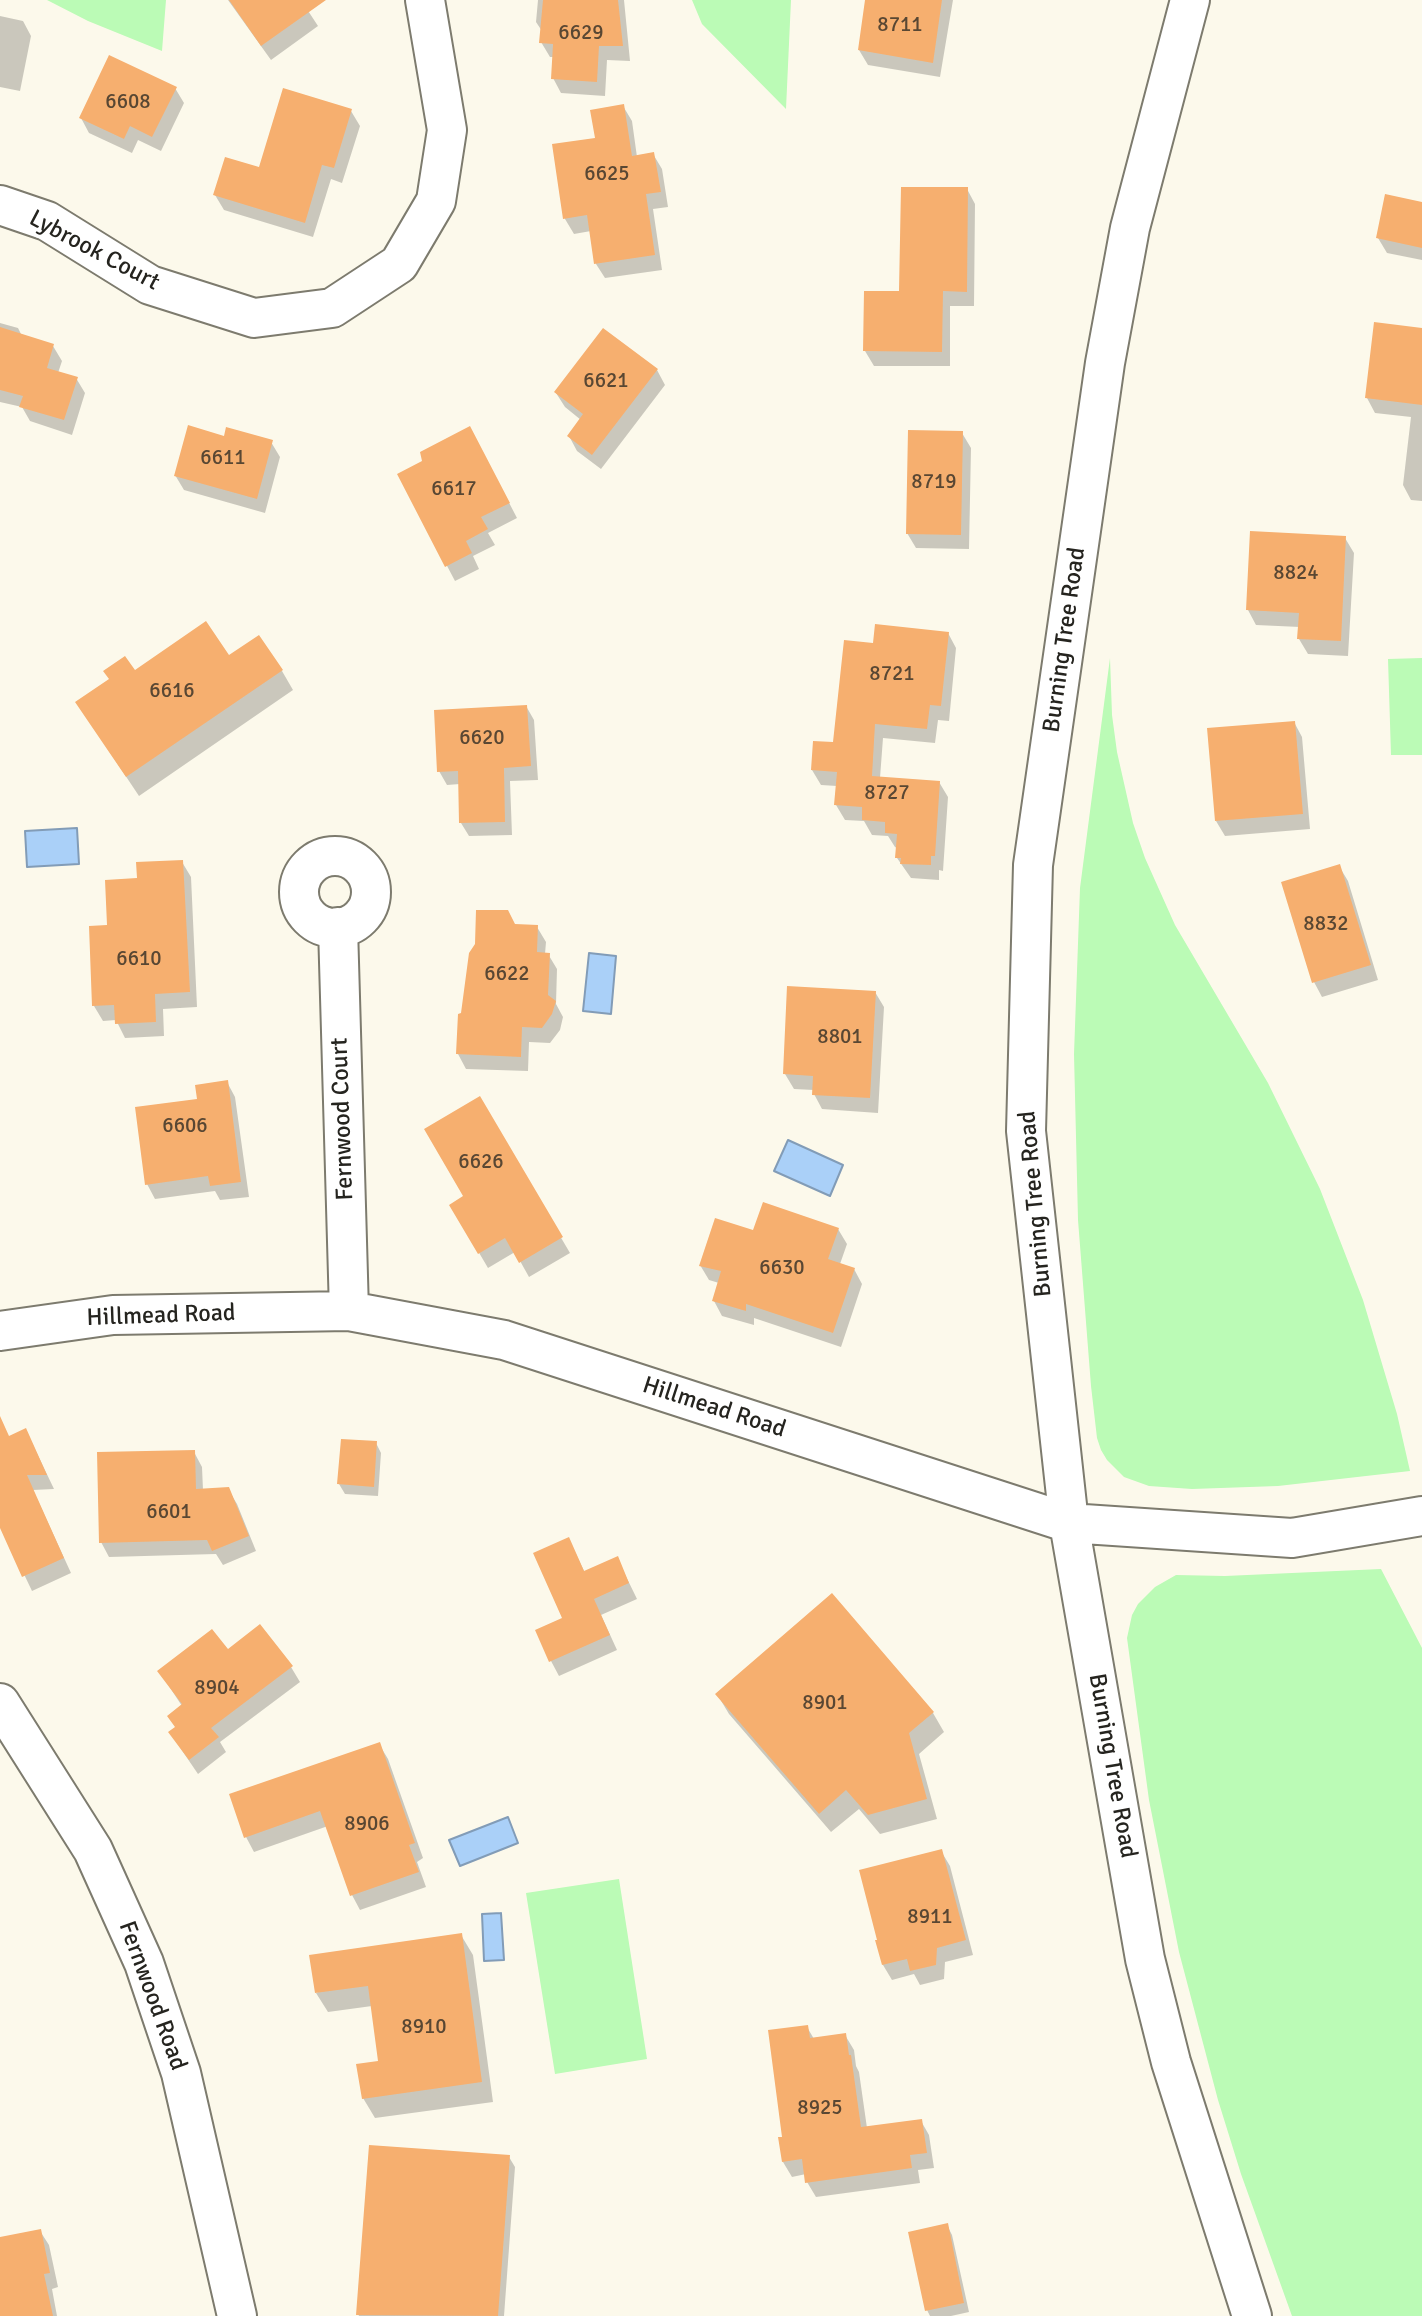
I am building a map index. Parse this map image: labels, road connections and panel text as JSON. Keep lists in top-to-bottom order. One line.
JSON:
{"streets":{"street":["Lybrook Court","Burning Tree Road","Fernwood Court","Hillmead Road","Fernwood Road"]},"crossings":[["Burning Tree Road","Hillmead Road"],["Fernwood Court","Hillmead Road"]],"house_numbers":["8711","6629","6608","6625","6621","6611","8719","6617","8824","8721","6616","6620","8727","8832","6610","6622","8801","6606","6626","6630","6601","8904","8901","8906","8911","8910","8925"]}
